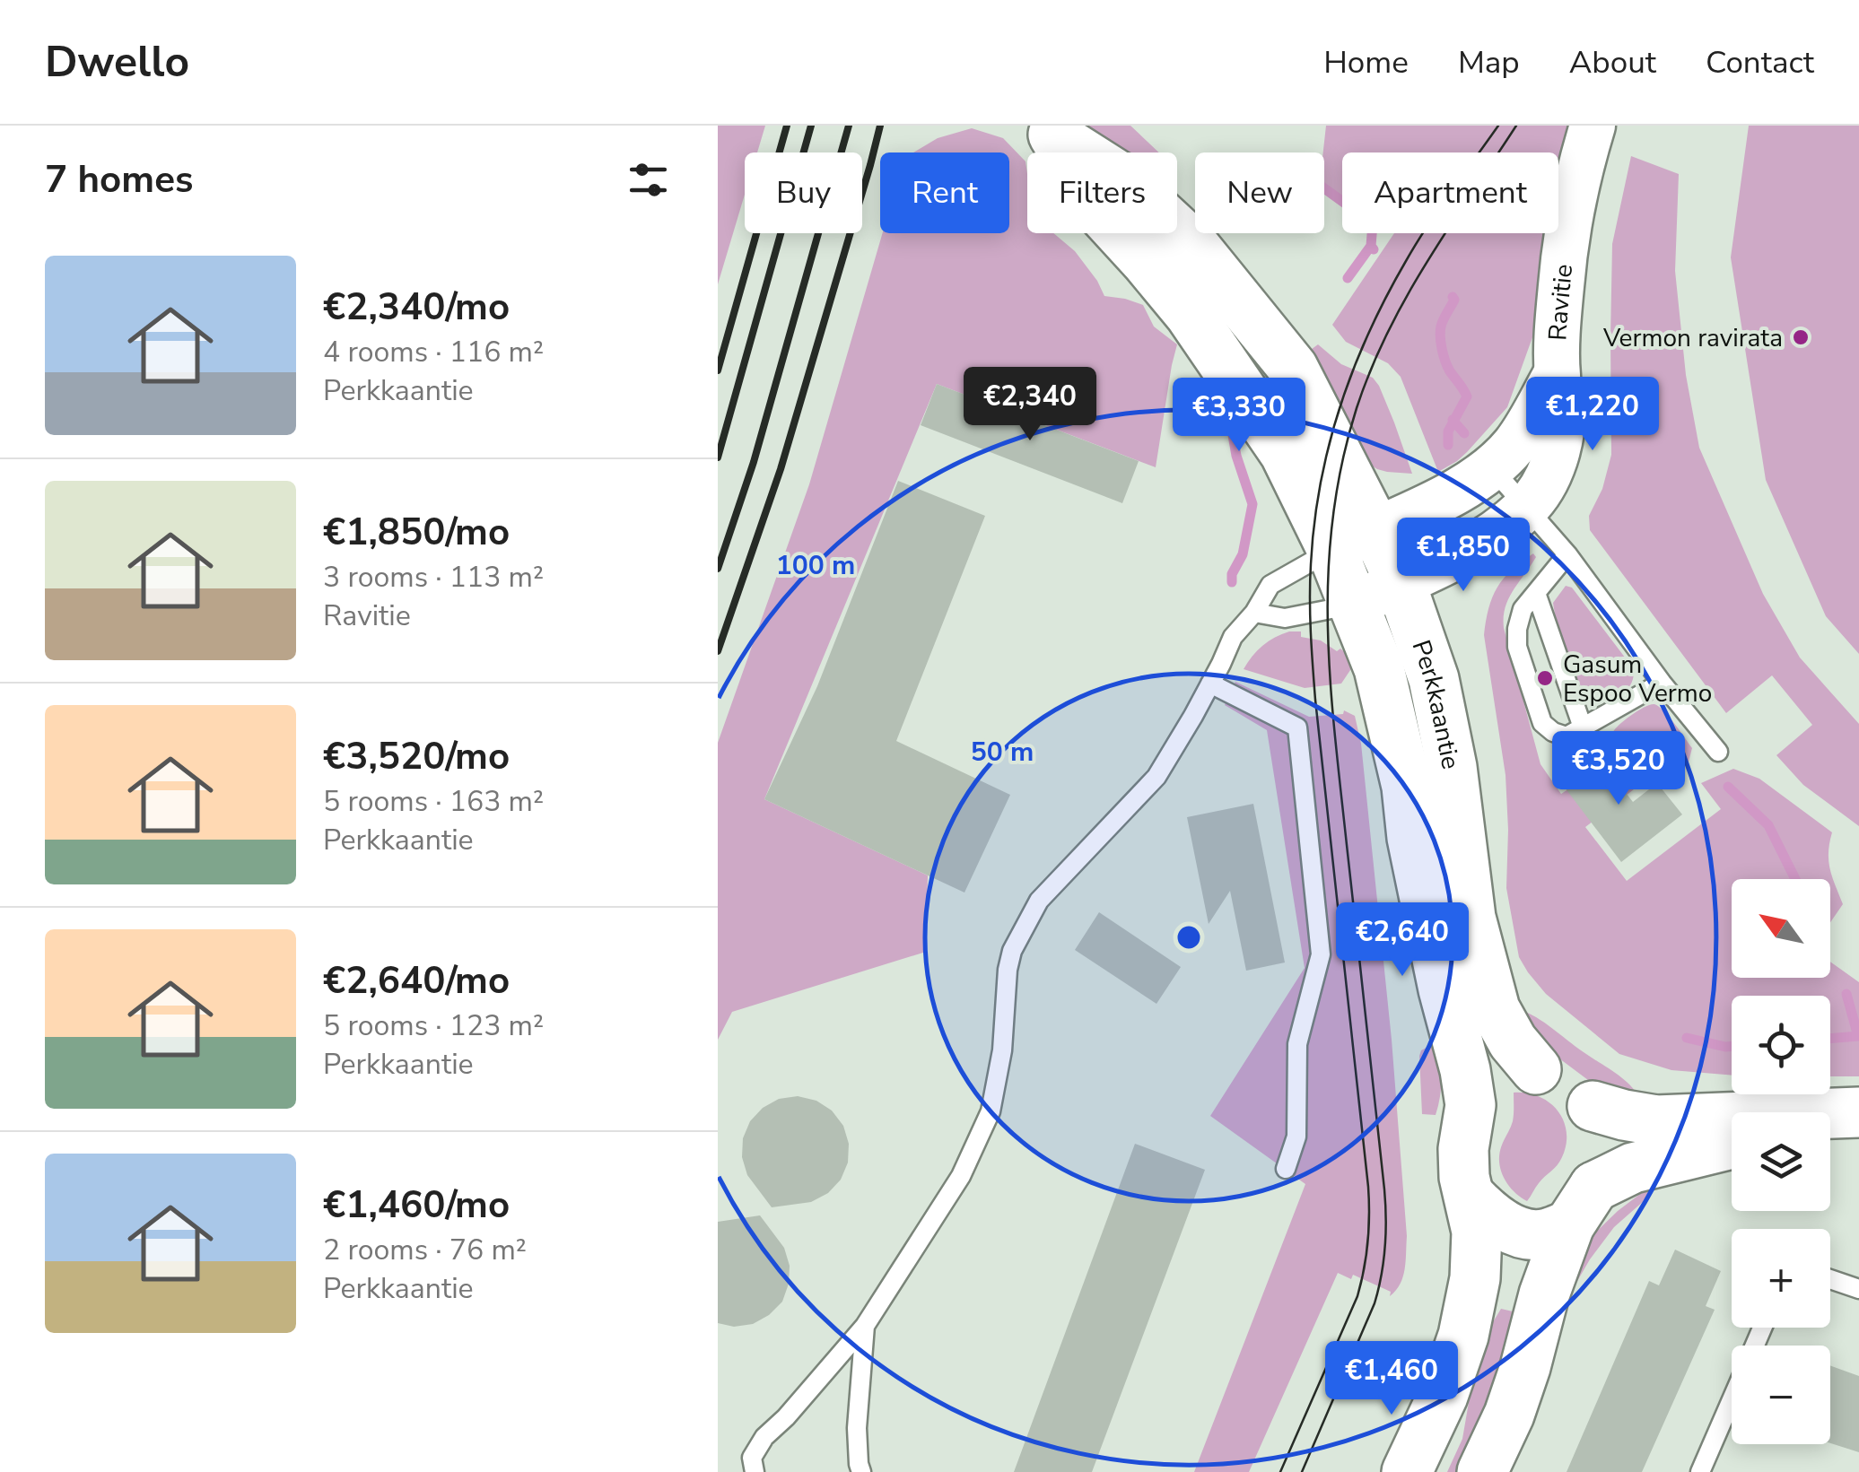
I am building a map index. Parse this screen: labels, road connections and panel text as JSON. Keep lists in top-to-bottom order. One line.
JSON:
{"streets":{"main road":["Perkkaantie"],"street":["Ravitie"]},"crossings":[["Ravitie","Perkkaantie"]],"places":["Vermon ravirata","Gasum Espoo Vermo"],"north":"top left","page":{"header":"Dwello","nav":["Home","Map","About","Contact"],"heading":"7 homes","chip":["Buy","Rent","Filters","New","Apartment"],"list":[{"name":"€2,340/mo","note":"4 rooms · 116 m² · Perkkaantie"},{"name":"€1,850/mo","note":"3 rooms · 113 m² · Ravitie"},{"name":"€3,520/mo","note":"5 rooms · 163 m² · Perkkaantie"},{"name":"€2,640/mo","note":"5 rooms · 123 m² · Perkkaantie"},{"name":"€1,460/mo","note":"2 rooms · 76 m² · Perkkaantie"}],"price":["€2,340","€1,220","€3,330","€1,850","€3,520","€2,640","€1,460"],"map_buttons":["+","−"]},"rings":["100 m","50 m"]}
